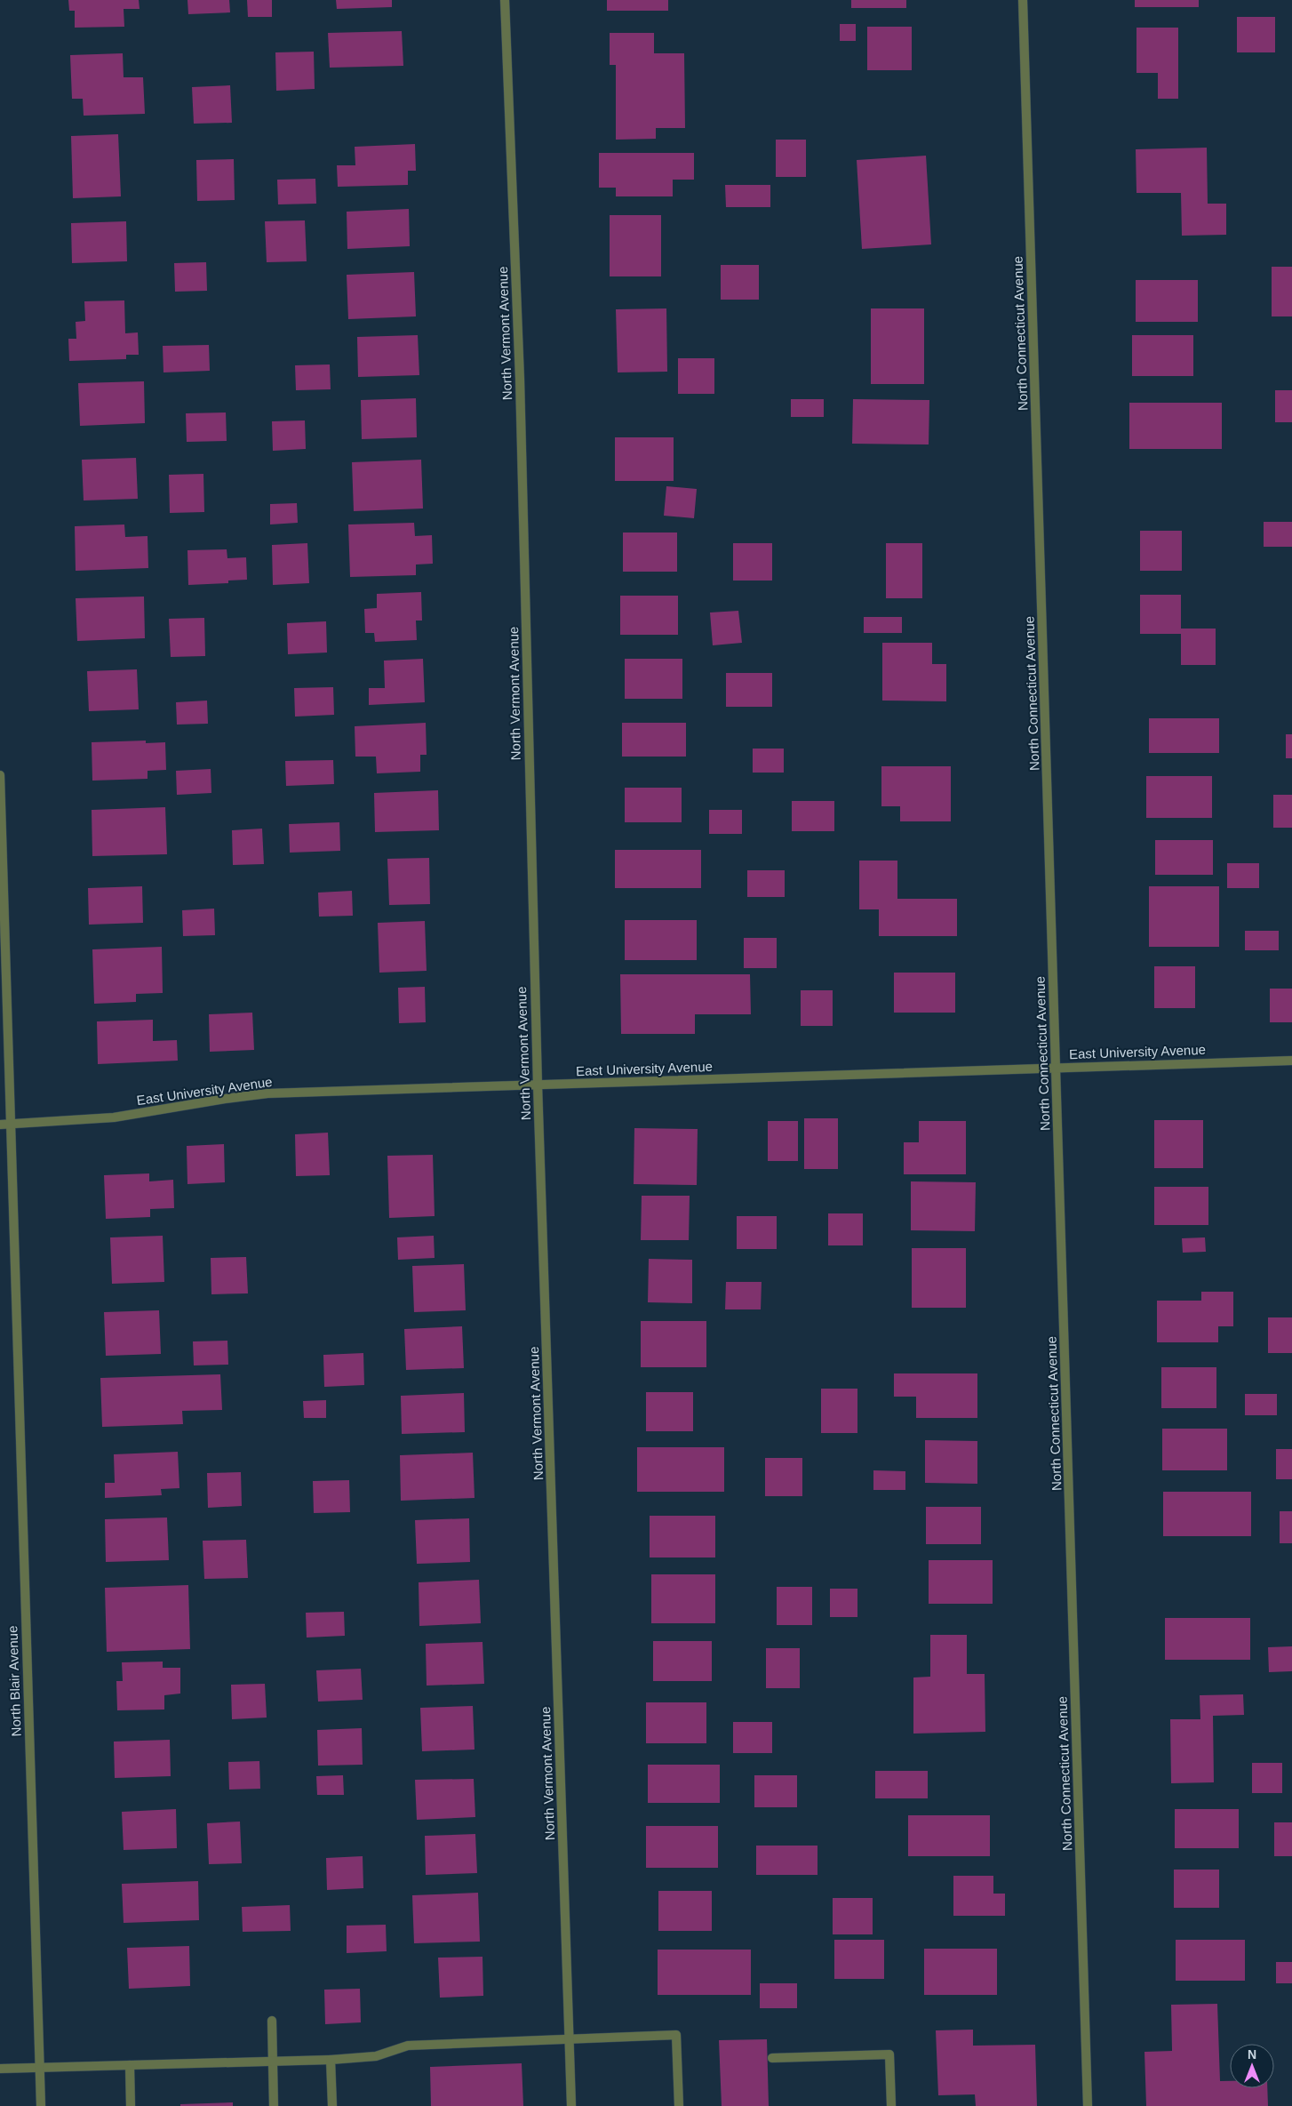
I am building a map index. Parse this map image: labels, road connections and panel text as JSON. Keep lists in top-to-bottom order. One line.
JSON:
{"streets":{"street":["North Vermont Avenue","North Connecticut Avenue","East University Avenue","North Blair Avenue"]},"crossings":[["North Vermont Avenue","East University Avenue"],["North Connecticut Avenue","East University Avenue"],["East University Avenue","North Blair Avenue"]],"north":"top"}
